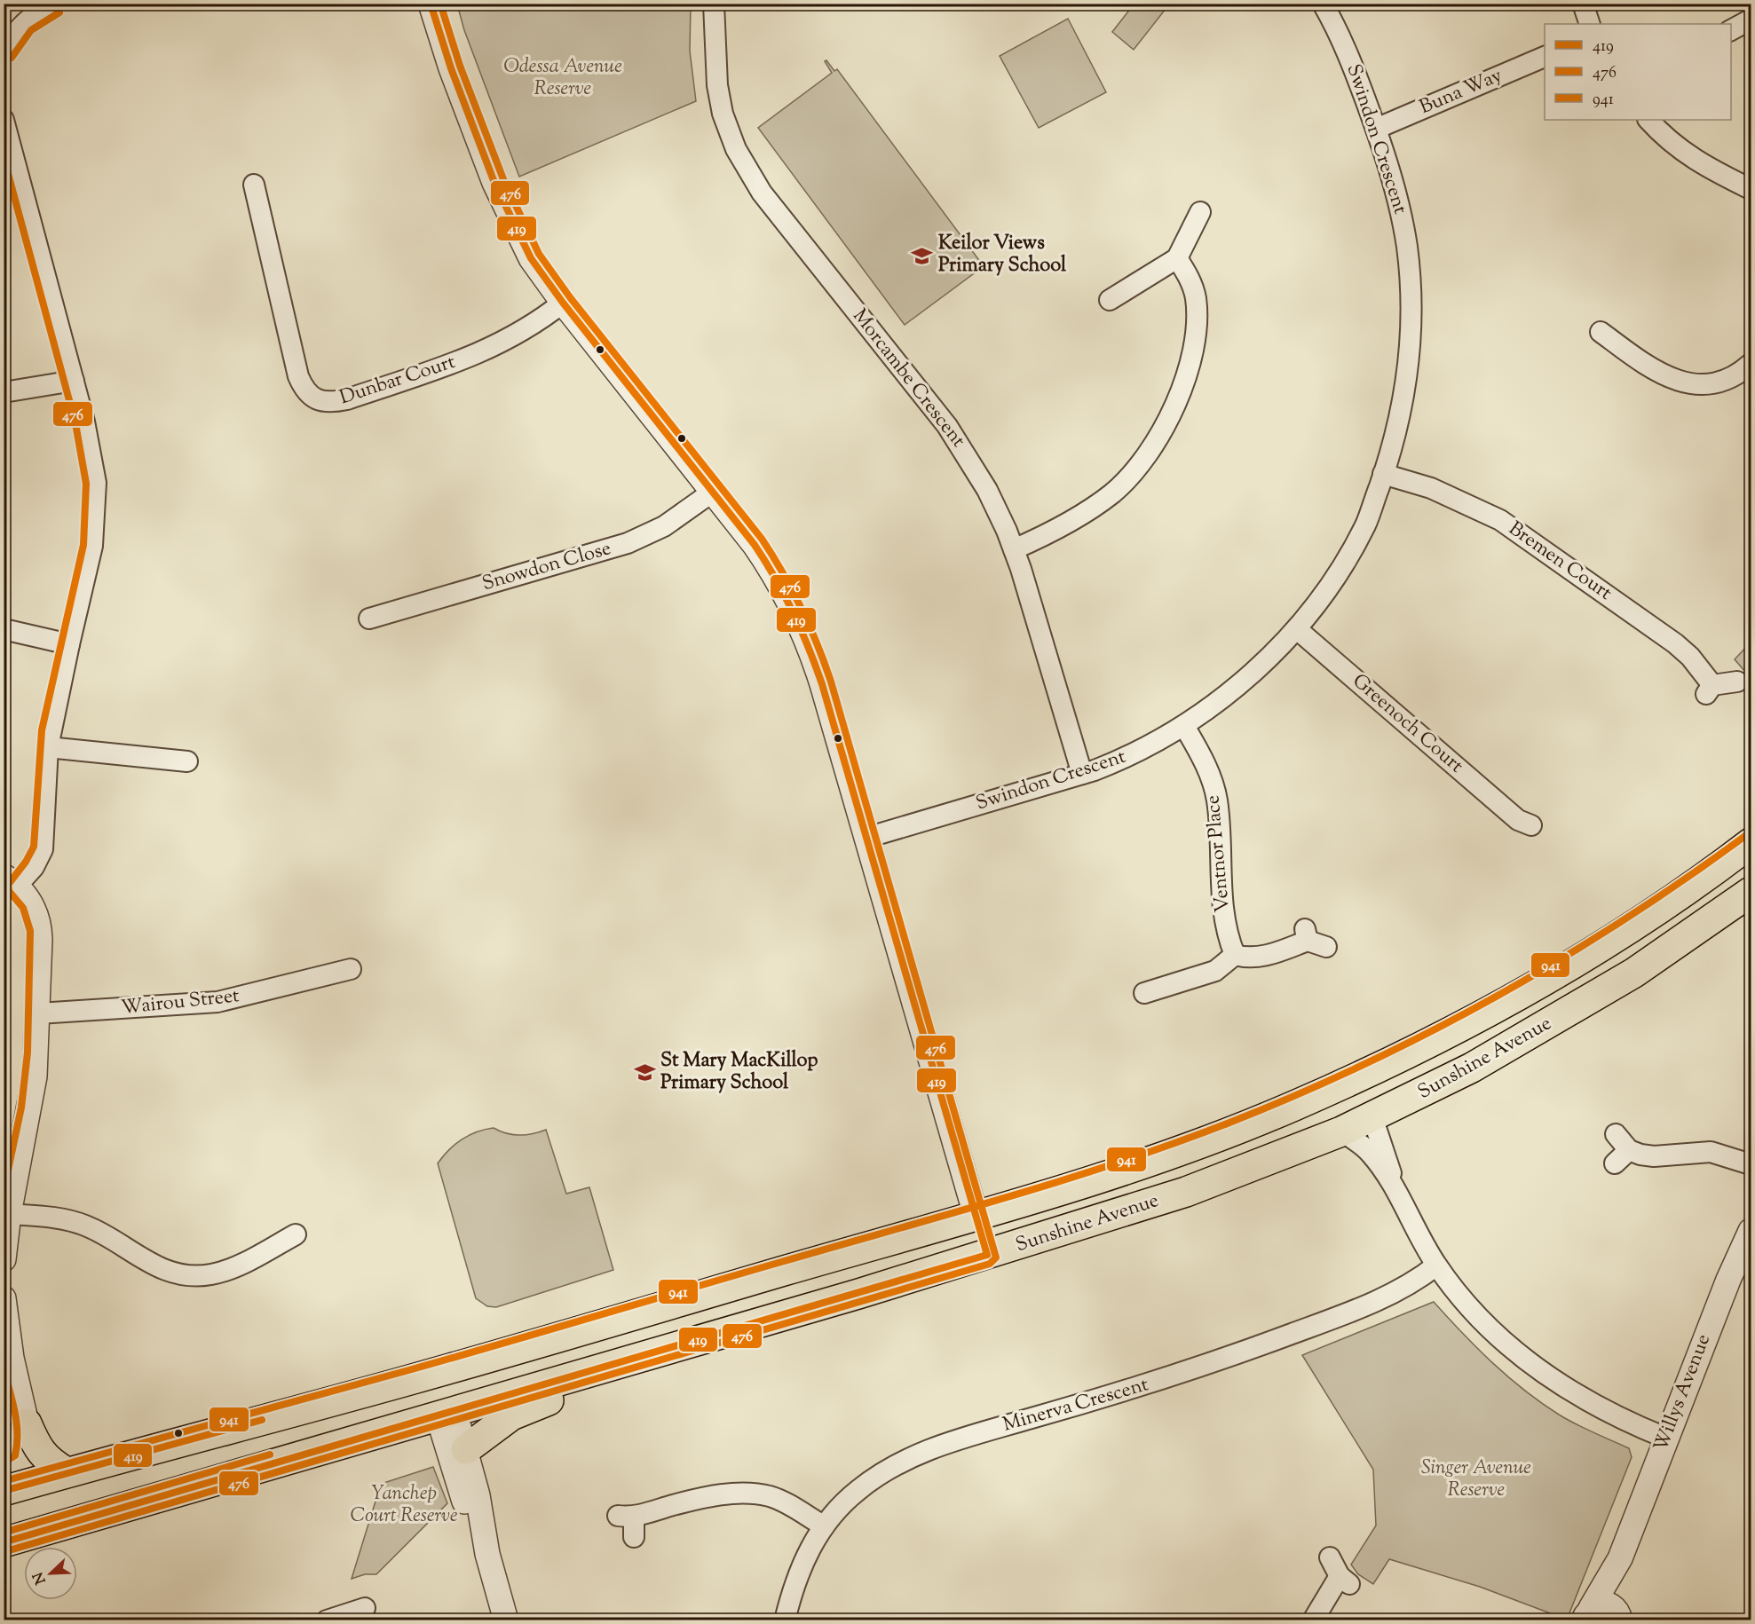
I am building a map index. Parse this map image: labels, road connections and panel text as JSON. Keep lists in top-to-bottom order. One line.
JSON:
{"streets":{"main road":["Sunshine Avenue"],"street":["Buna Way","Swindon Crescent","Morcambe Crescent","Dunbar Court","Bremen Court","Snowdon Close","Greenoch Court","Ventnor Place","Wairou Street","Willys Avenue","Minerva Crescent"]},"crossings":[["Buna Way","Swindon Crescent"],["Swindon Crescent","Morcambe Crescent"],["Swindon Crescent","Bremen Court"],["Swindon Crescent","Greenoch Court"],["Swindon Crescent","Ventnor Place"]],"parks":["Odessa Avenue Reserve","Singer Avenue Reserve","Yanchep Court Reserve"],"places":{"school or university":["Keilor Views Primary School","St Mary MacKillop Primary School"]},"lines":["transit line 419","transit line 476","transit line 941"],"legend":["419","476","941"],"north":"bottom left"}
